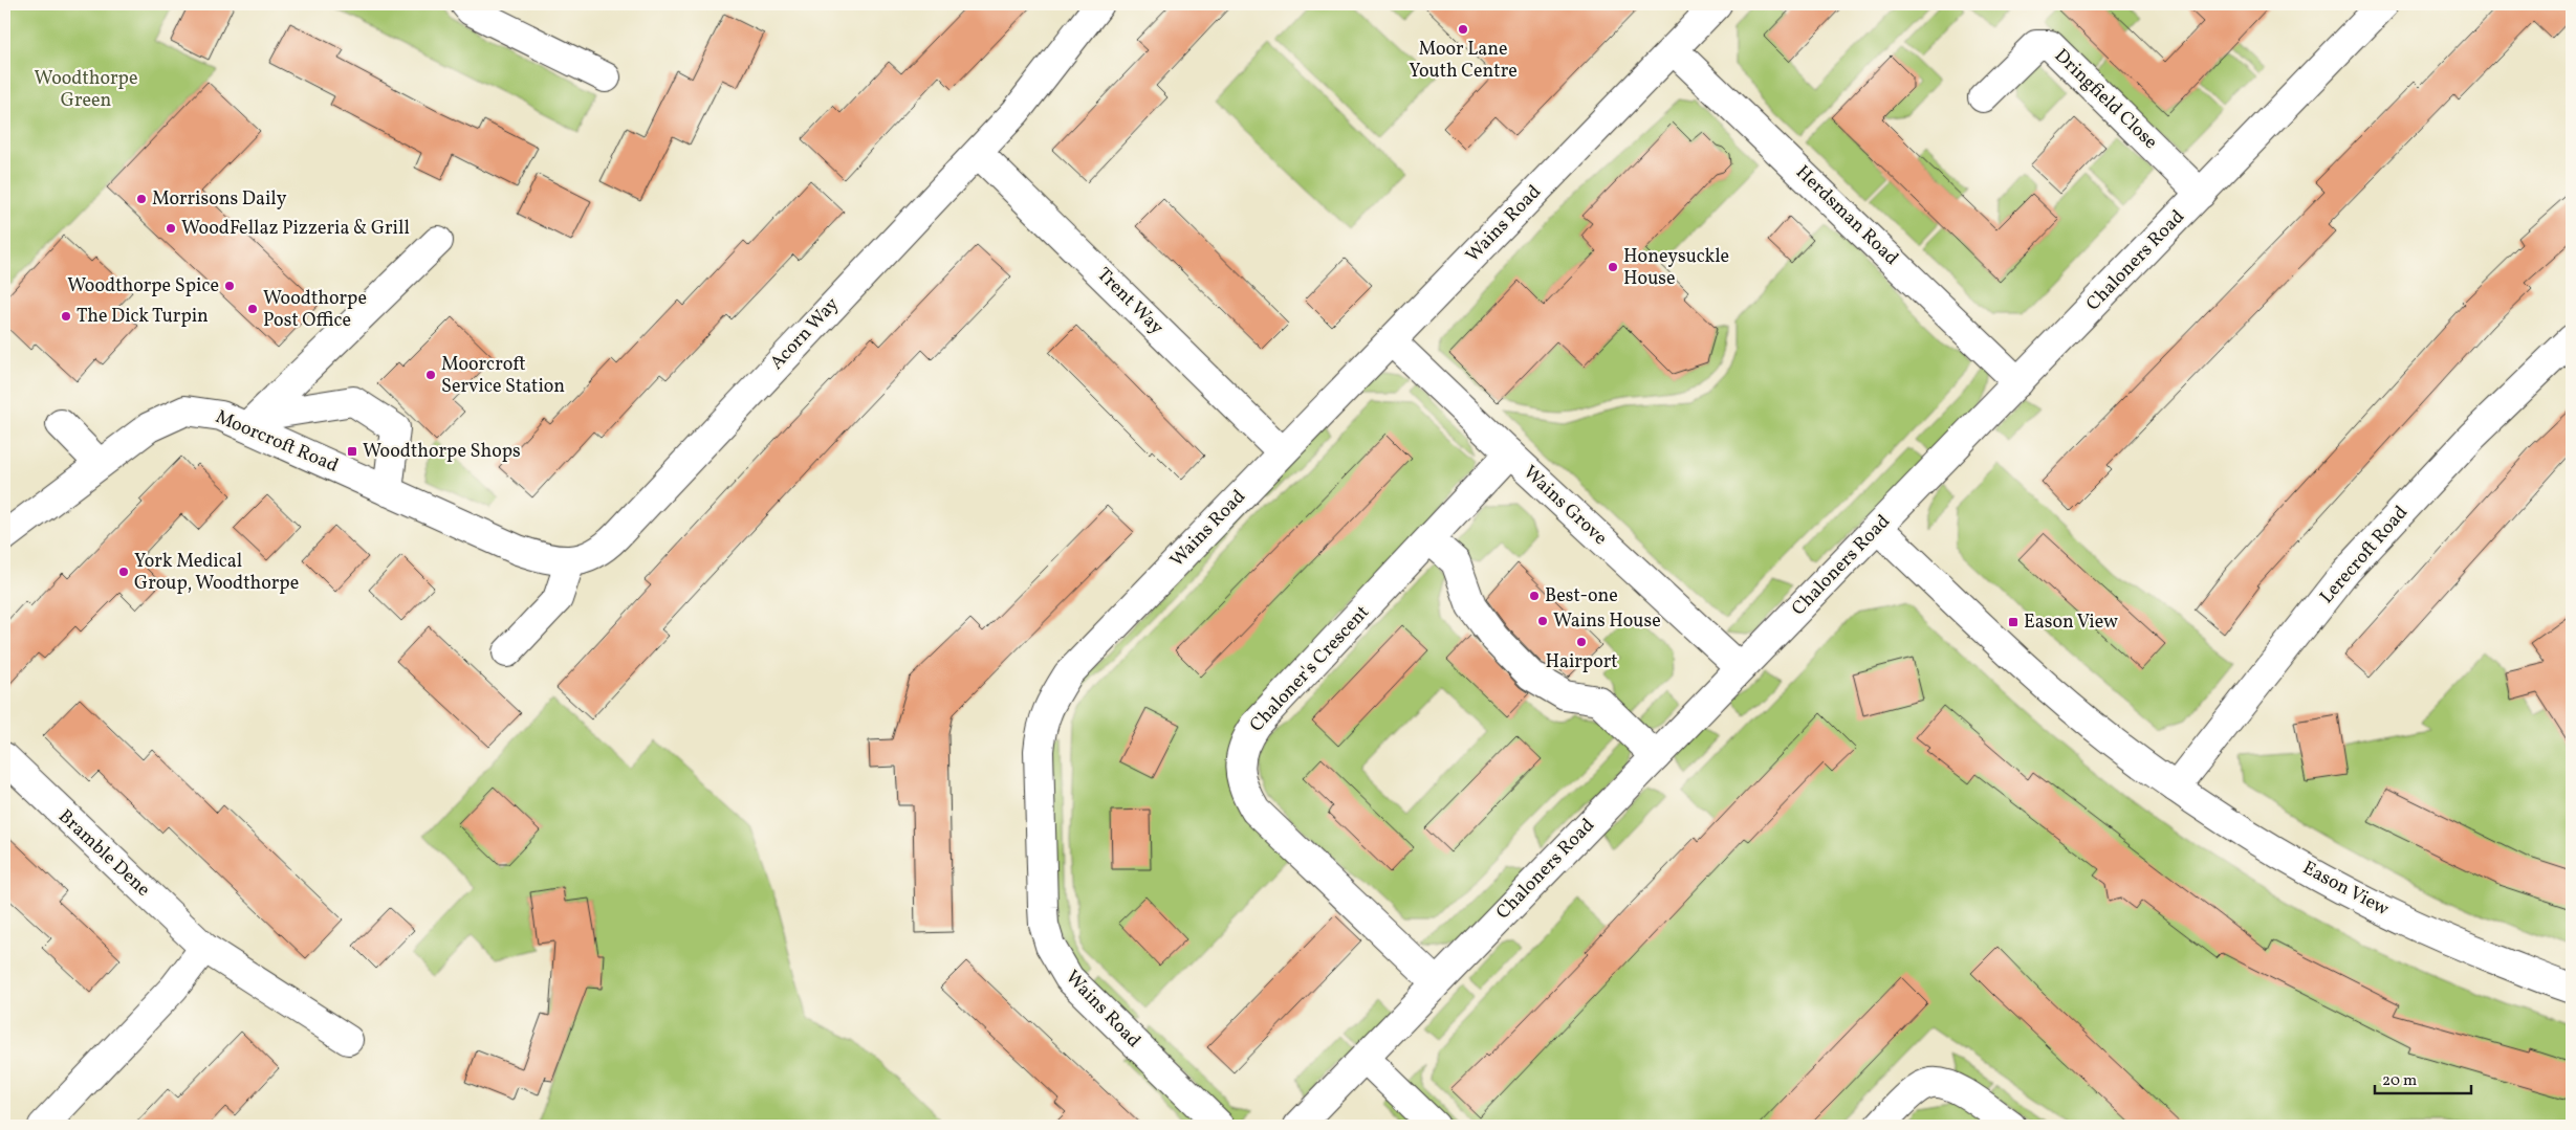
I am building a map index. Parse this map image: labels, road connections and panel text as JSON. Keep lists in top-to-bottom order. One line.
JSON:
{"streets":{"street":["Dringfield Close","Herdsman Road","Wains Road","Chaloners Road","Trent Way","Acorn Way","Moorcroft Road","Wains Grove","Lerecroft Road","Chaloner's Crescent","Bramble Dene","Eason View"]},"crossings":[["Dringfield Close","Chaloners Road"],["Herdsman Road","Wains Road"],["Herdsman Road","Chaloners Road"],["Wains Road","Trent Way"],["Wains Road","Wains Grove"],["Chaloners Road","Wains Grove"],["Chaloners Road","Chaloner's Crescent"],["Chaloners Road","Eason View"],["Trent Way","Acorn Way"],["Acorn Way","Moorcroft Road"],["Wains Grove","Chaloner's Crescent"],["Lerecroft Road","Eason View"]],"parks":["Woodthorpe Green"],"places":{"other":["Moor Lane Youth Centre","Morrisons Daily","WoodFellaz Pizzeria & Grill","Honeysuckle House","Woodthorpe Spice","Woodthorpe Post Office","The Dick Turpin","Moorcroft Service Station","York Medical Group, Woodthorpe","Best-one","Wains House","Hairport"],"transit":["Woodthorpe Shops","Eason View"]},"scale_bar":"20 m"}
